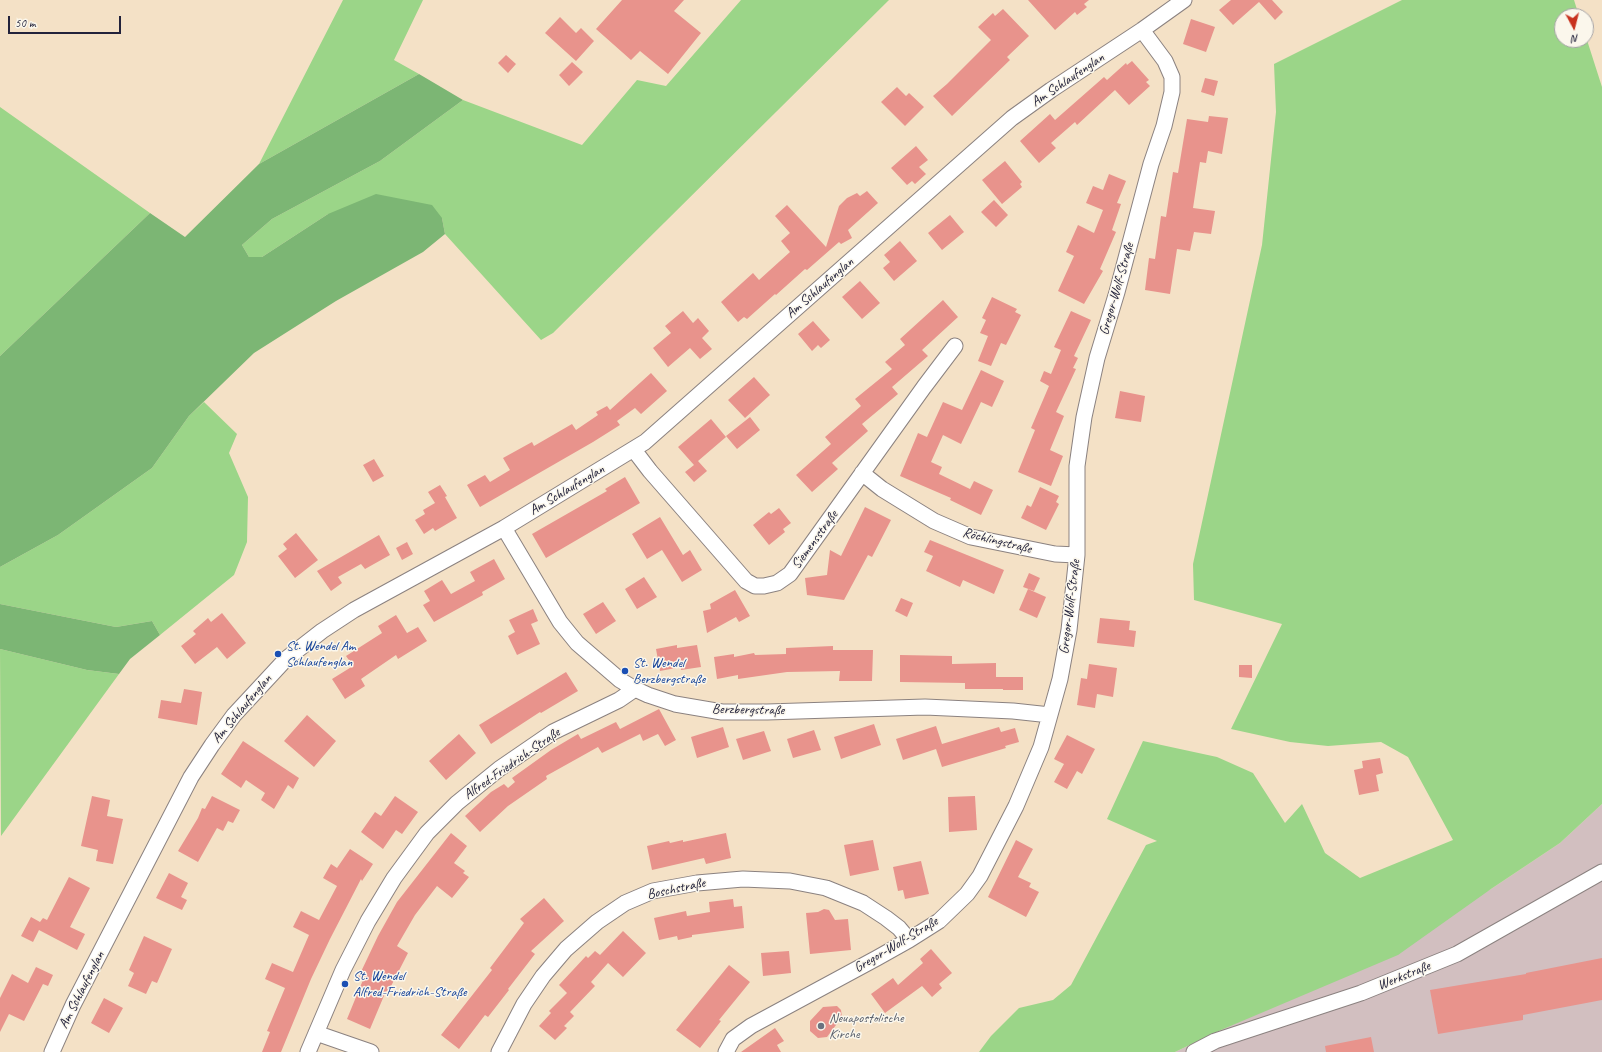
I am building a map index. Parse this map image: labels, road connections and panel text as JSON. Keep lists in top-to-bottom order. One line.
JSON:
{"streets":{"street":["Am Schlaufenglan","Gregor-Wolf-Straße","Siemensstraße","Röchlingstraße","Berzbergstraße","Alfred-Friedrich-Straße","Boschstraße","Werkstraße"]},"crossings":[["Am Schlaufenglan","Gregor-Wolf-Straße"],["Am Schlaufenglan","Siemensstraße"],["Am Schlaufenglan","Berzbergstraße"],["Gregor-Wolf-Straße","Röchlingstraße"],["Gregor-Wolf-Straße","Berzbergstraße"],["Gregor-Wolf-Straße","Boschstraße"],["Siemensstraße","Röchlingstraße"],["Berzbergstraße","Alfred-Friedrich-Straße"]],"places":["St. Wendel Am Schlaufenglan","St. Wendel Berzbergstraße","St. Wendel Alfred-Friedrich-Straße","Neuapostolische Kirche"],"scale_bar":"50 m","north":"bottom"}
